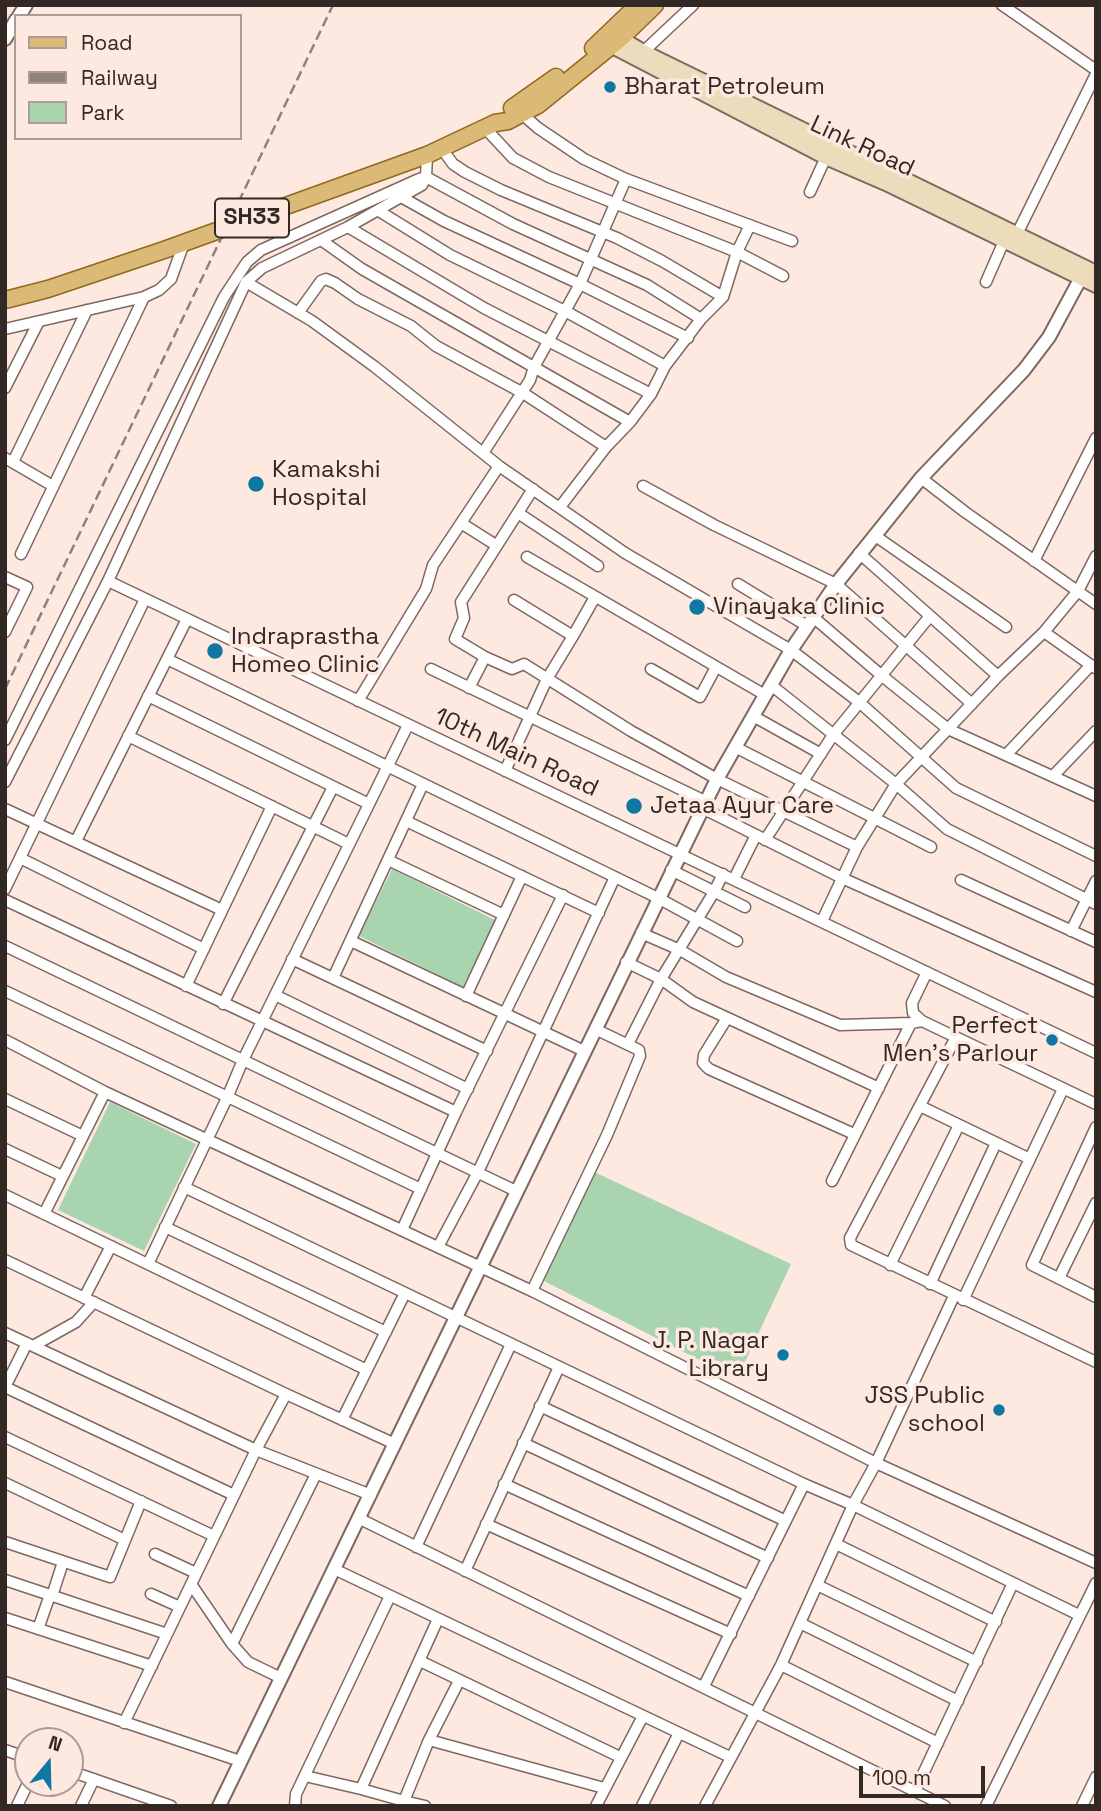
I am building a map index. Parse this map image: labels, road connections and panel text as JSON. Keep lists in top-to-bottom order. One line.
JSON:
{"streets":{"main road":["Link Road","SH33"],"street":["10th Main Road"]},"crossings":[["Link Road","SH33"]],"places":["Bharat Petroleum","Kamakshi Hospital","Vinayaka Clinic","Indraprastha Homeo Clinic","Jetaa Ayur Care","Perfect Men's Parlour","J. P. Nagar Library","JSS Public school"],"legend":["Road","Railway","Park"],"scale_bar":"100 m","north":"top"}
